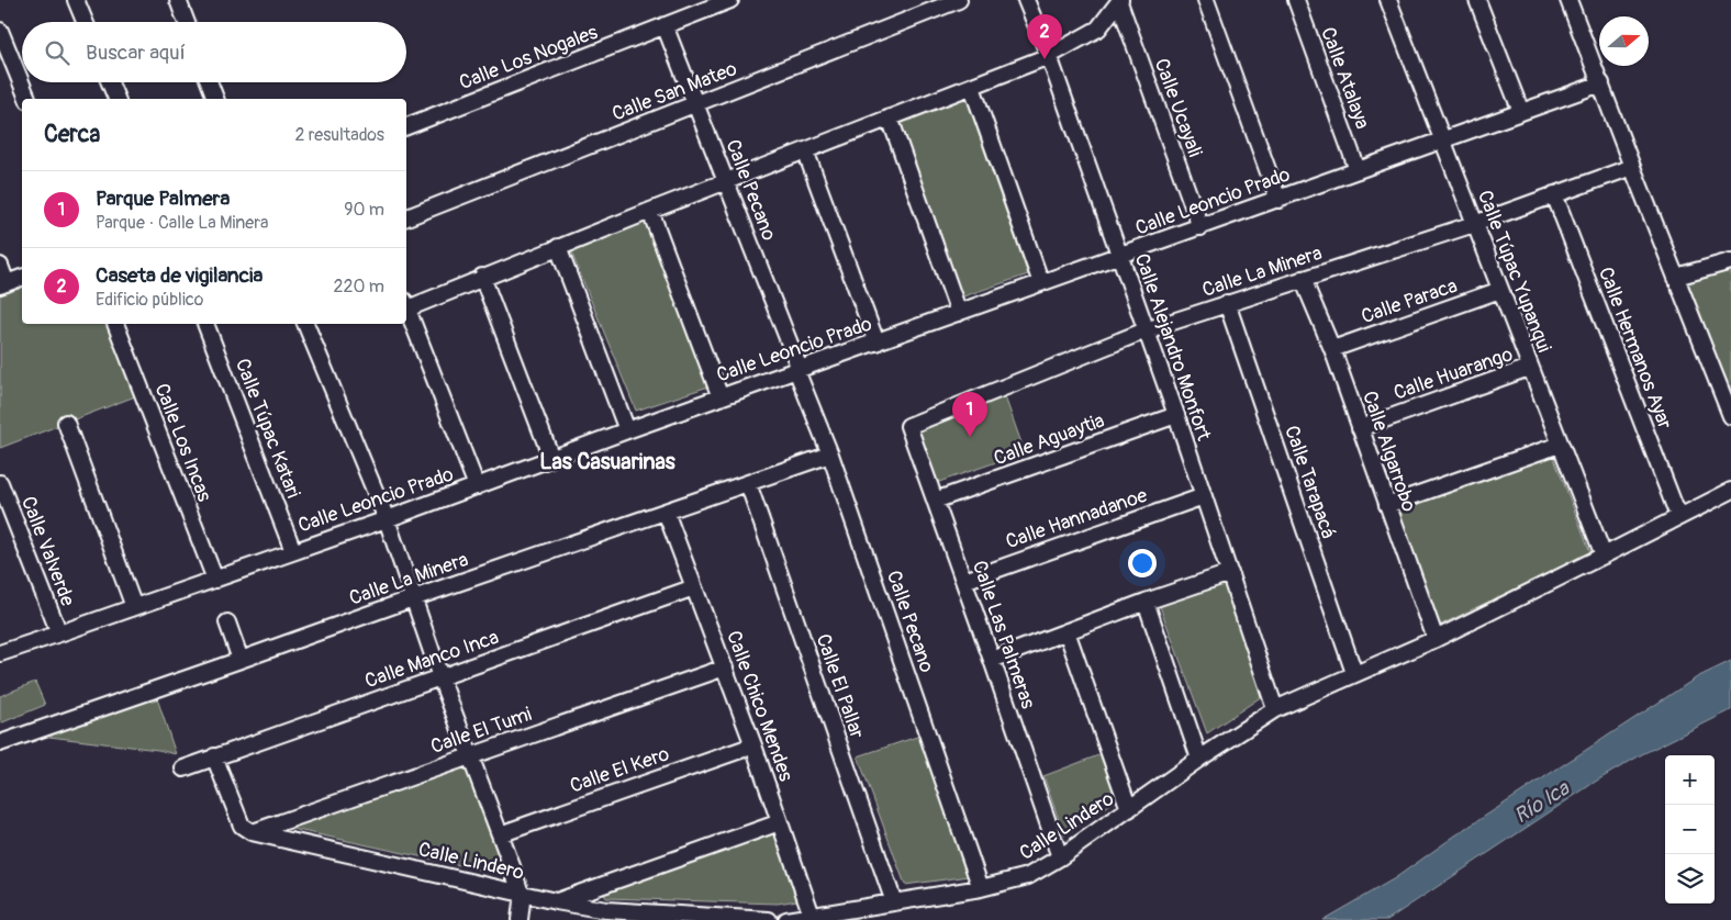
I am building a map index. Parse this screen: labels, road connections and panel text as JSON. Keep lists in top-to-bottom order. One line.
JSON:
{"streets":{"street":["Calle Los Nogales","Calle Atalaya","Calle San Mateo","Calle Ucayali","Calle Pecano","Calle Leoncio Prado","Calle La Minera","Calle Túpac Yupanqui","Calle Paraca","Calle Alejandro Monfort","Calle Hermanos Ayar","Calle Huarango","Calle Túpac Katari","Calle Aguaytia","Calle Los Incas","Calle Algarrobo","Calle Tarapacá","Calle Hannadanoe","Calle Valverde","Calle Las Palmeras","Calle Manco Inca","Calle El Pallar","Calle Chico Mendes","Calle El Tumi","Calle El Kero","Calle Lindero"]},"crossings":[["Calle Los Nogales","Calle Pecano"],["Calle Atalaya","Calle Leoncio Prado"],["Calle San Mateo","Calle Pecano"],["Calle Ucayali","Calle Leoncio Prado"],["Calle Pecano","Calle Leoncio Prado"],["Calle Pecano","Calle La Minera"],["Calle Pecano","Calle Lindero"],["Calle Leoncio Prado","Calle Túpac Yupanqui"],["Calle Leoncio Prado","Calle Alejandro Monfort"],["Calle Leoncio Prado","Calle Túpac Katari"],["Calle Leoncio Prado","Calle Los Incas"],["Calle Leoncio Prado","Calle Valverde"],["Calle La Minera","Calle Túpac Yupanqui"],["Calle La Minera","Calle Alejandro Monfort"],["Calle La Minera","Calle Hermanos Ayar"],["Calle La Minera","Calle Algarrobo"],["Calle La Minera","Calle Tarapacá"],["Calle La Minera","Calle Las Palmeras"],["Calle La Minera","Calle El Pallar"],["Calle La Minera","Calle Chico Mendes"],["Calle Túpac Yupanqui","Calle Paraca"],["Calle Túpac Yupanqui","Calle Huarango"],["Calle Túpac Yupanqui","Calle Lindero"],["Calle Paraca","Calle Algarrobo"],["Calle Alejandro Monfort","Calle Aguaytia"],["Calle Alejandro Monfort","Calle Hannadanoe"],["Calle Alejandro Monfort","Calle Lindero"],["Calle Hermanos Ayar","Calle Lindero"],["Calle Huarango","Calle Algarrobo"],["Calle Aguaytia","Calle Las Palmeras"],["Calle Algarrobo","Calle Lindero"],["Calle Tarapacá","Calle Lindero"],["Calle Hannadanoe","Calle Las Palmeras"],["Calle Las Palmeras","Calle Lindero"],["Calle Manco Inca","Calle Chico Mendes"],["Calle El Pallar","Calle Lindero"],["Calle Chico Mendes","Calle El Tumi"],["Calle Chico Mendes","Calle El Kero"],["Calle Chico Mendes","Calle Lindero"],["Calle El Tumi","Calle Lindero"]],"districts":["Las Casuarinas"],"water":["Río Ica"],"north":"right","page":{"pins":["2","1"],"search":"Buscar aquí","heading":["Cerca","2 resultados"],"list":[{"mark":"1","name":"Parque Palmera","note":"Parque · Calle La Minera","value":"90 m"},{"mark":"2","name":"Caseta de vigilancia","note":"Edificio público","value":"220 m"}],"map_buttons":["+","−"]}}
